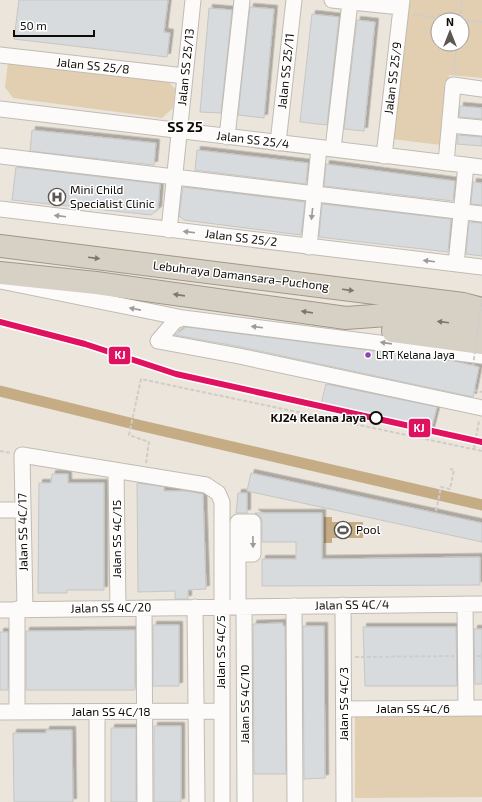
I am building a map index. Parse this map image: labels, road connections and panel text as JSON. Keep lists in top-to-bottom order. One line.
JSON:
{"streets":{"highway":["Lebuhraya Damansara–Puchong"],"street":["Jalan SS 25/8","Jalan SS 25/13","Jalan SS 25/11","Jalan SS 25/9","Jalan SS 25/4","Jalan SS 25/2","Jalan SS 4C/17","Jalan SS 4C/15","Jalan SS 4C/4","Jalan SS 4C/20","Jalan SS 4C/5","Jalan SS 4C/10","Jalan SS 4C/3","Jalan SS 4C/6","Jalan SS 4C/18"]},"crossings":[["Jalan SS 25/8","Jalan SS 25/13"],["Jalan SS 25/13","Jalan SS 25/4"],["Jalan SS 25/13","Jalan SS 25/2"],["Jalan SS 25/11","Jalan SS 25/4"],["Jalan SS 25/9","Jalan SS 25/4"],["Jalan SS 4C/17","Jalan SS 4C/15"],["Jalan SS 4C/17","Jalan SS 4C/20"],["Jalan SS 4C/17","Jalan SS 4C/18"],["Jalan SS 4C/15","Jalan SS 4C/20"],["Jalan SS 4C/4","Jalan SS 4C/20"],["Jalan SS 4C/4","Jalan SS 4C/5"],["Jalan SS 4C/4","Jalan SS 4C/10"],["Jalan SS 4C/4","Jalan SS 4C/3"],["Jalan SS 4C/20","Jalan SS 4C/5"],["Jalan SS 4C/5","Jalan SS 4C/18"],["Jalan SS 4C/3","Jalan SS 4C/6"]],"districts":["SS 25"],"places":{"hospital":["Mini Child Specialist Clinic"],"other":["LRT Kelana Jaya","KJ24 Kelana Jaya"],"sports":["Pool"]},"lines":["transit line KJ"],"scale_bar":"50 m","north":"top"}
